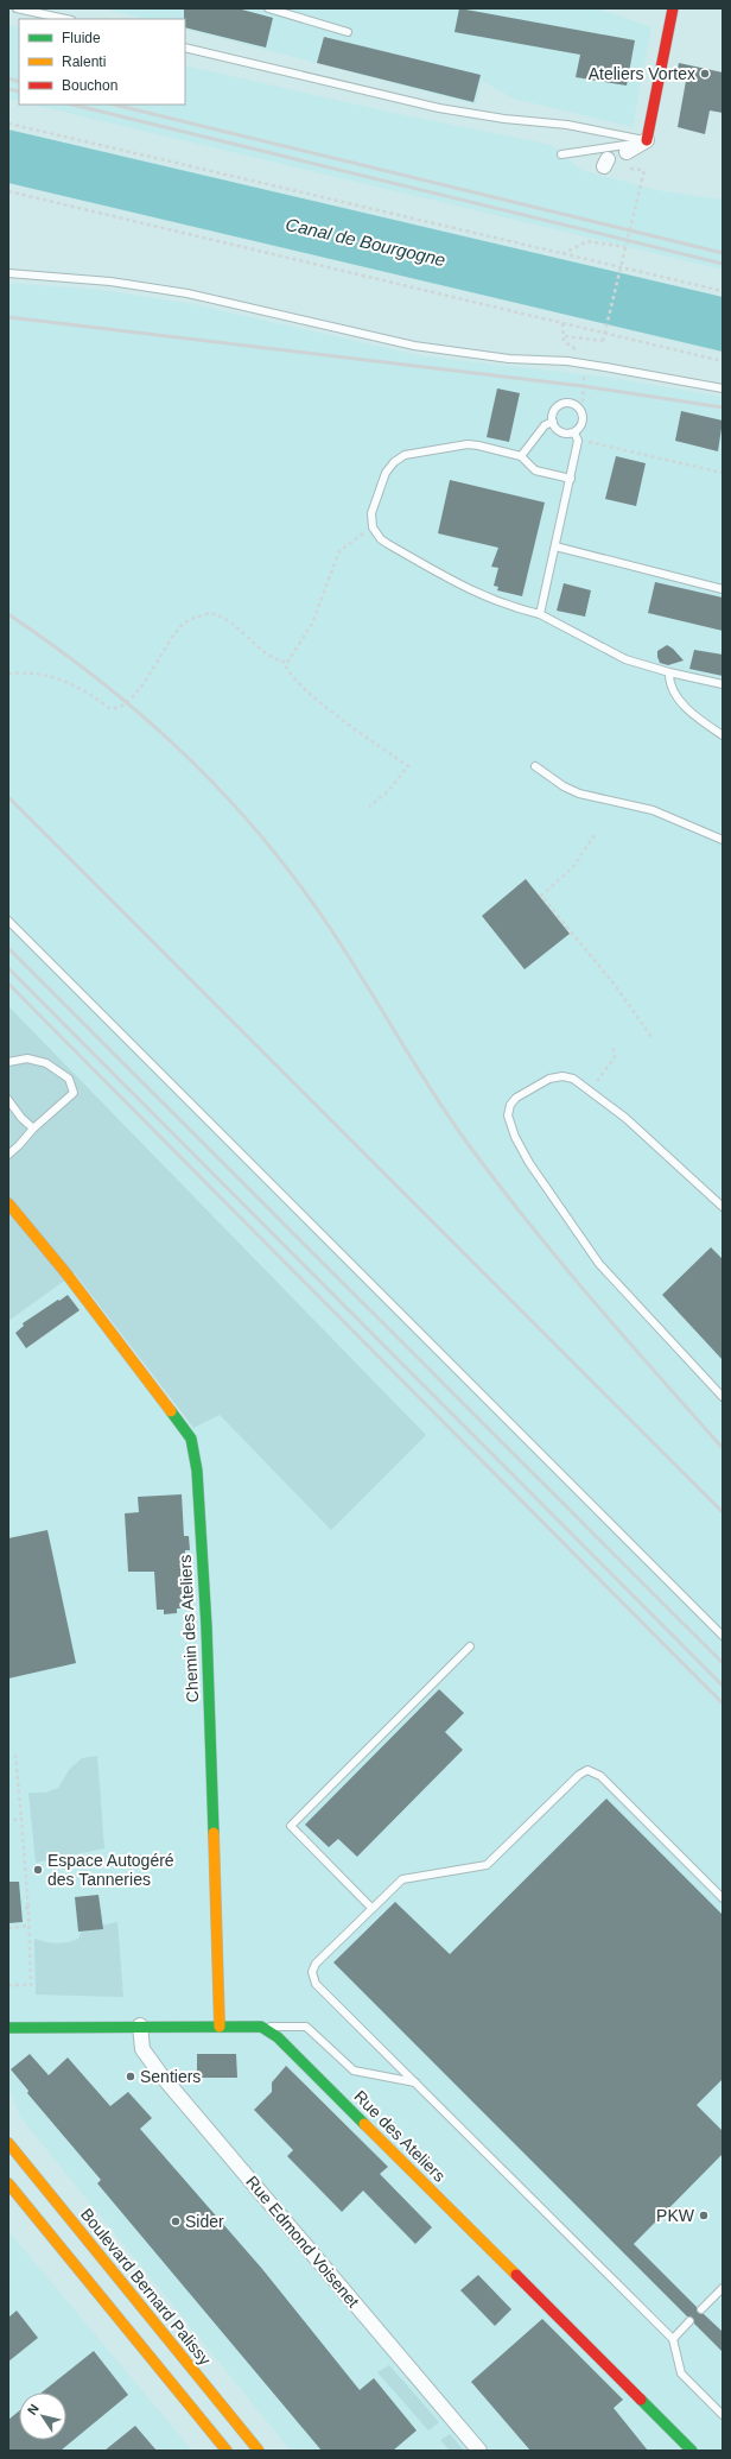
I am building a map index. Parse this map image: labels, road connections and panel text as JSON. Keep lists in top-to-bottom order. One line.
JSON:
{"streets":{"street":["Chemin des Ateliers","Rue des Ateliers","Rue Edmond Voisenet","Boulevard Bernard Palissy"]},"water":["Canal de Bourgogne"],"places":["Ateliers Vortex","Espace Autogéré des Tanneries","Sentiers","PKW","Sider"],"legend":["Fluide","Ralenti","Bouchon"],"north":"top left"}
